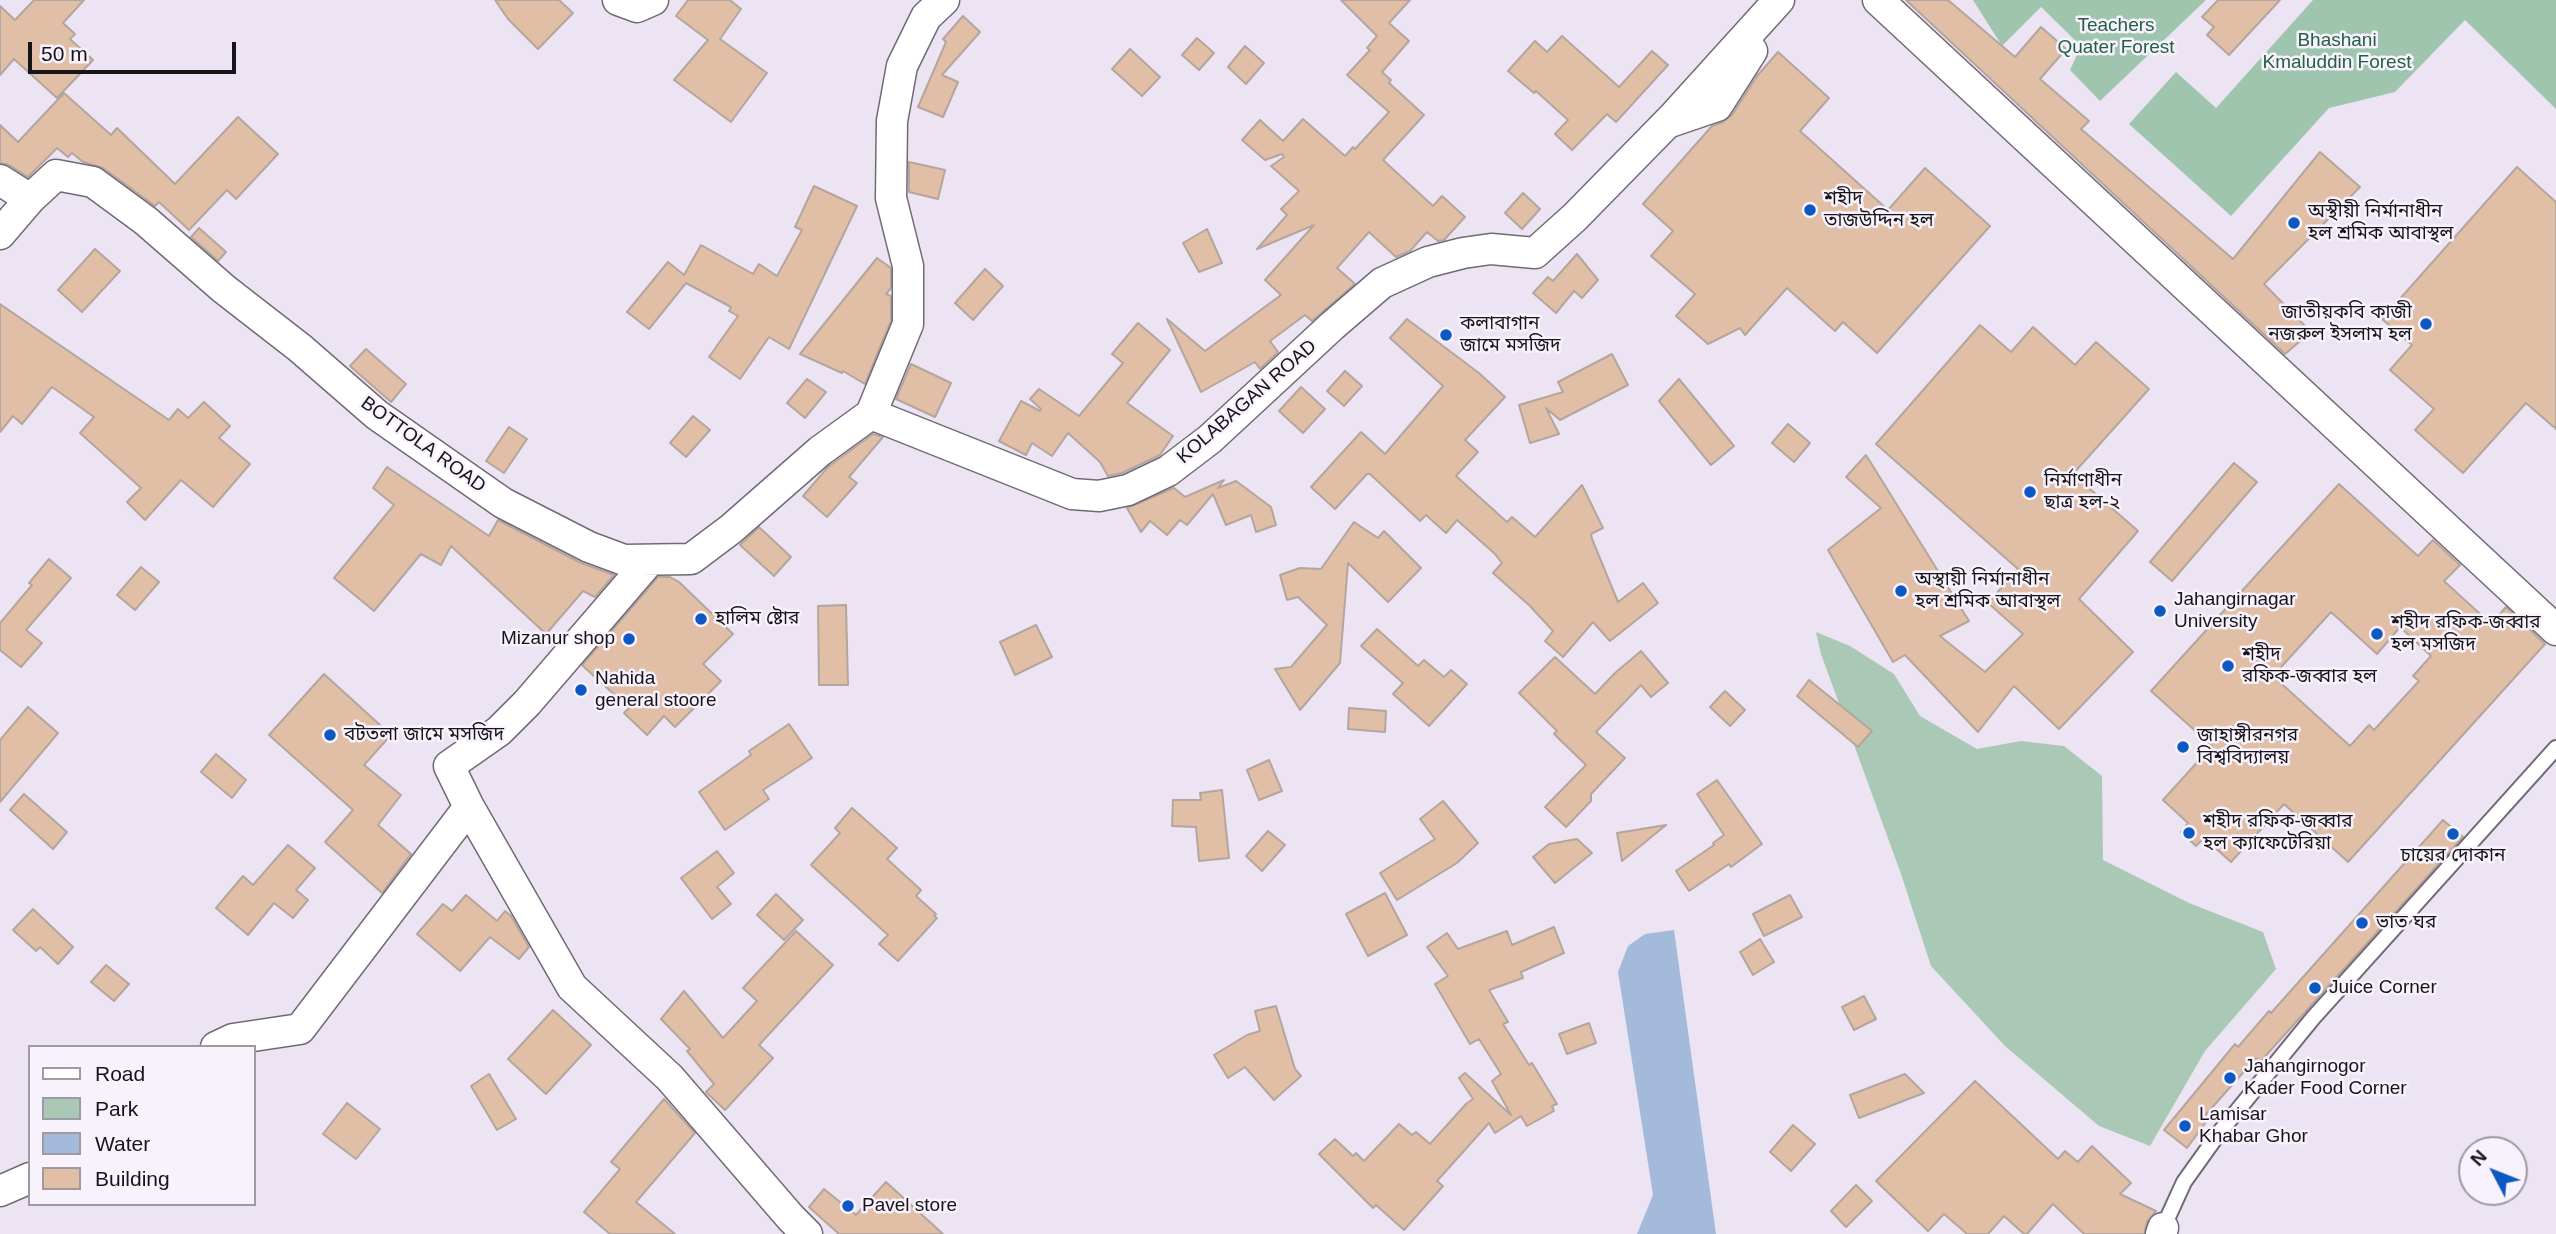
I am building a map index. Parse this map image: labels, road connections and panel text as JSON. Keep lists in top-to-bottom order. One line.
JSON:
{"streets":{"street":["KOLABAGAN ROAD","BOTTOLA ROAD"]},"crossings":[["KOLABAGAN ROAD","BOTTOLA ROAD"]],"parks":["Teachers Quater Forest","Bhashani Kmaluddin Forest"],"places":["শহীদ তাজউদ্দিন হল","অস্থীয়ী নির্মানাধীন হল শ্রমিক আবাস্থল","জাতীয়কবি কাজী নজরুল ইসলাম হল","কলাবাগান জামে মসজিদ","নির্মাণাধীন ছাত্র হল-২","অস্থায়ী নির্মানাধীন হল শ্রমিক আবাস্থল","Jahangirnagar University","হালিম ষ্টোর","শহীদ রফিক-জব্বার হল মসজিদ","Mizanur shop","শহীদ রফিক-জব্বার হল","Nahida general stoore","বটতলা জামে মসজিদ","জাহাঙ্গীরনগর বিশ্ববিদ্যালয়","শহীদ রফিক-জব্বার হল ক্যাফেটেরিয়া","চায়ের দোকান","ভাত ঘর","Juice Corner","Jahangirnogor Kader Food Corner","Lamisar Khabar Ghor","Pavel store"],"legend":["Road","Park","Water","Building"],"scale_bar":"50 m","north":"top left"}
